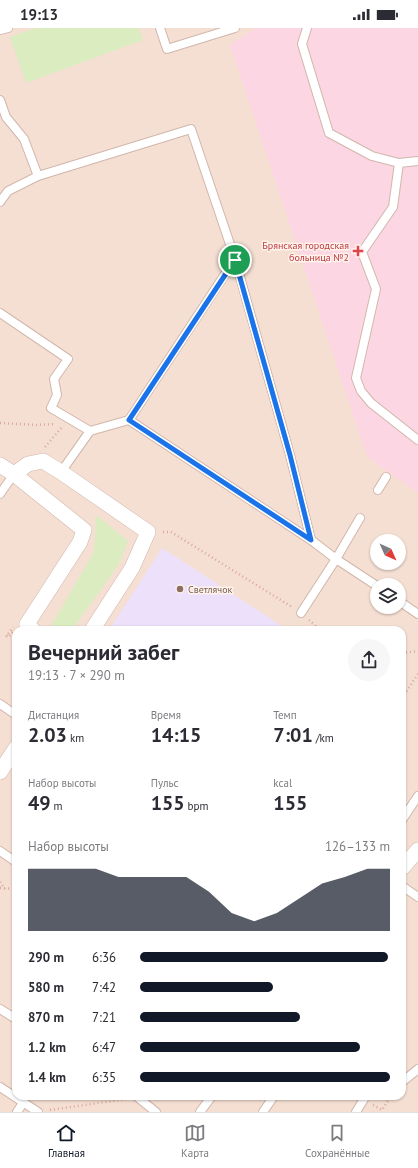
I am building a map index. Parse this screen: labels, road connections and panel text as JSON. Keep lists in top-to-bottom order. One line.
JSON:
{"places":{"health":["Брянская городская больница №2"],"other":["Светлячок"]},"north":"bottom right","page":{"status":"19:13","heading":["Вечерний забег","19:13 · 7 × 290 m"],"stats":[["Дистанция","2.03 km"],["Время","14:15"],["Темп","7:01 /km"],["Набор высоты","49 m"],["Пульс","155 bpm"],["kcal","155"]],"chart":["Набор высоты","126–133 m"],"list":[{"name":"290 m","note":"6:36"},{"name":"580 m","note":"7:42"},{"name":"870 m","note":"7:21"},{"name":"1.2 km","note":"6:47"},{"name":"1.4 km","note":"6:35"}],"tabs":["Главная","Карта","Сохранённые"]}}
